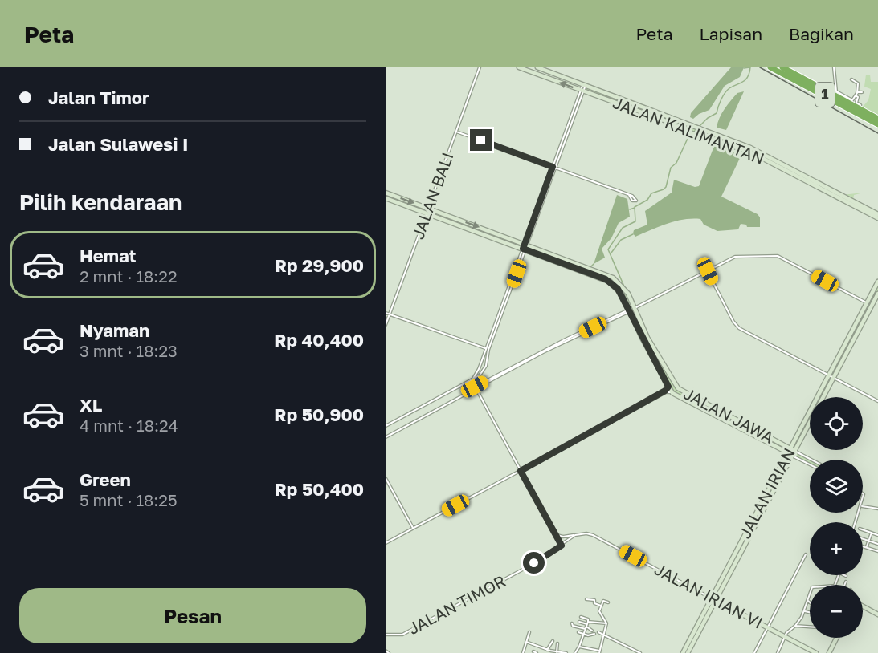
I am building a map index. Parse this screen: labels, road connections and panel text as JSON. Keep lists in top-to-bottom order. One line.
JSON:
{"streets":{"highway":["1"],"street":["JALAN KALIMANTAN","JALAN BALI","JALAN JAWA","JALAN IRIAN","JALAN IRIAN VI","JALAN TIMOR"]},"crossings":[["JALAN BALI","JALAN JAWA"],["JALAN JAWA","JALAN IRIAN"],["JALAN IRIAN","JALAN IRIAN VI"],["JALAN IRIAN VI","JALAN TIMOR"]],"page":{"header":"Peta","nav":["Peta","Lapisan","Bagikan"],"banner":["Jalan Timor","Jalan Sulawesi I"],"heading":"Pilih kendaraan","list":[{"name":"Hemat","note":"2 mnt · 18:22","value":"Rp 29,900"},{"name":"Nyaman","note":"3 mnt · 18:23","value":"Rp 40,400"},{"name":"XL","note":"4 mnt · 18:24","value":"Rp 50,900"},{"name":"Green","note":"5 mnt · 18:25","value":"Rp 50,400"}],"map_buttons":["+","−"],"buttons":"Pesan"}}
